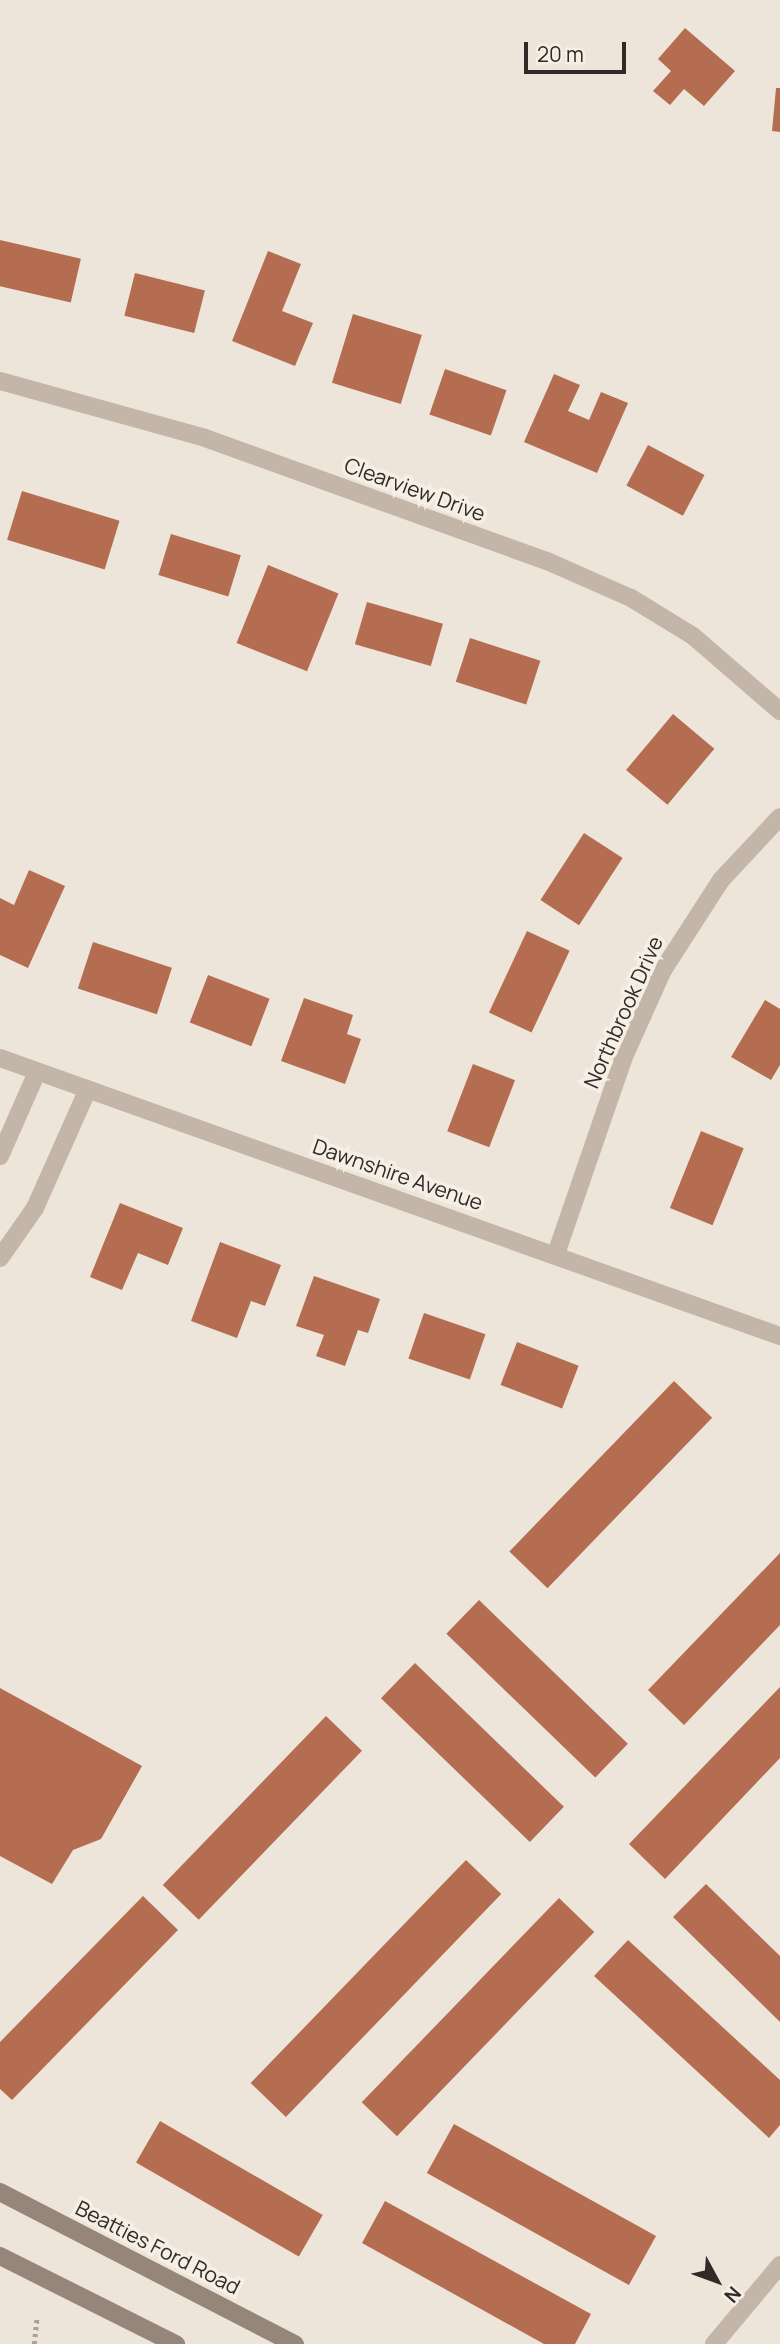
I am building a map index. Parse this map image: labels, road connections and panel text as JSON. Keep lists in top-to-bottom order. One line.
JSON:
{"streets":{"main road":["Beatties Ford Road"],"street":["Clearview Drive","Northbrook Drive","Dawnshire Avenue"]},"crossings":[["Northbrook Drive","Dawnshire Avenue"]],"scale_bar":"20 m","north":"bottom right"}
